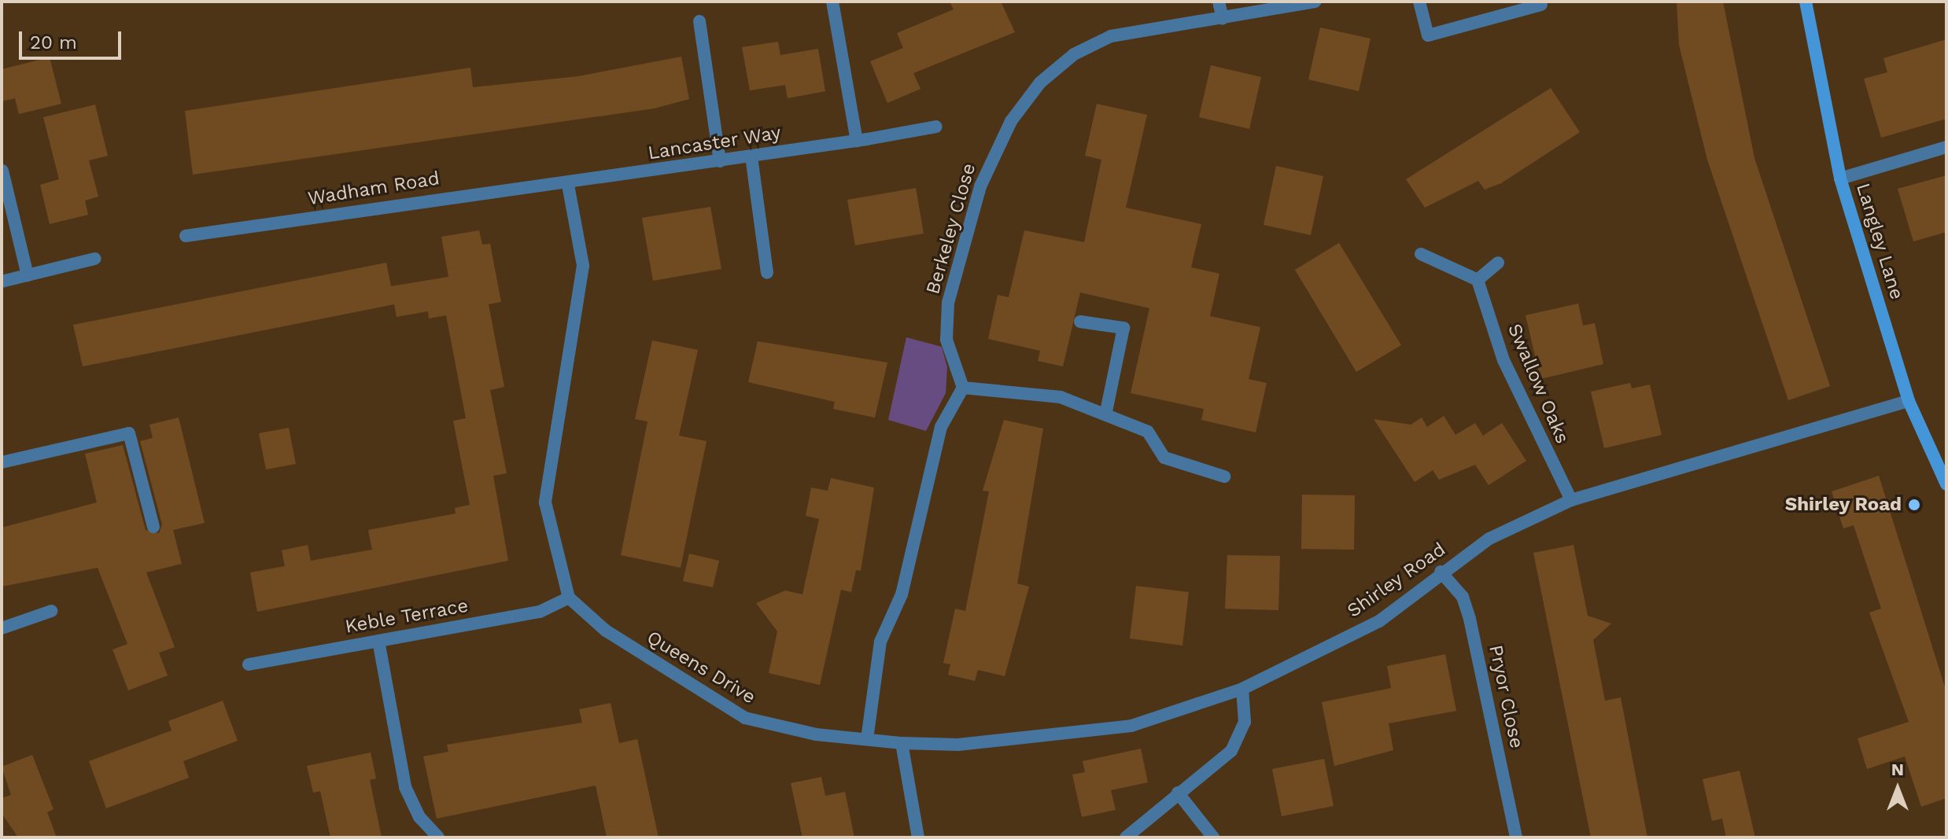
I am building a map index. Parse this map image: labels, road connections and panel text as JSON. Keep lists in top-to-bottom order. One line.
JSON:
{"streets":{"street":["Lancaster Way","Wadham Road","Berkeley Close","Langley Lane","Swallow Oaks","Shirley Road","Keble Terrace","Queens Drive","Pryor Close"]},"crossings":[["Lancaster Way","Wadham Road"],["Langley Lane","Shirley Road"],["Swallow Oaks","Shirley Road"],["Shirley Road","Queens Drive"],["Shirley Road","Pryor Close"],["Keble Terrace","Queens Drive"]],"places":["Shirley Road"],"scale_bar":"20 m","north":"top"}
